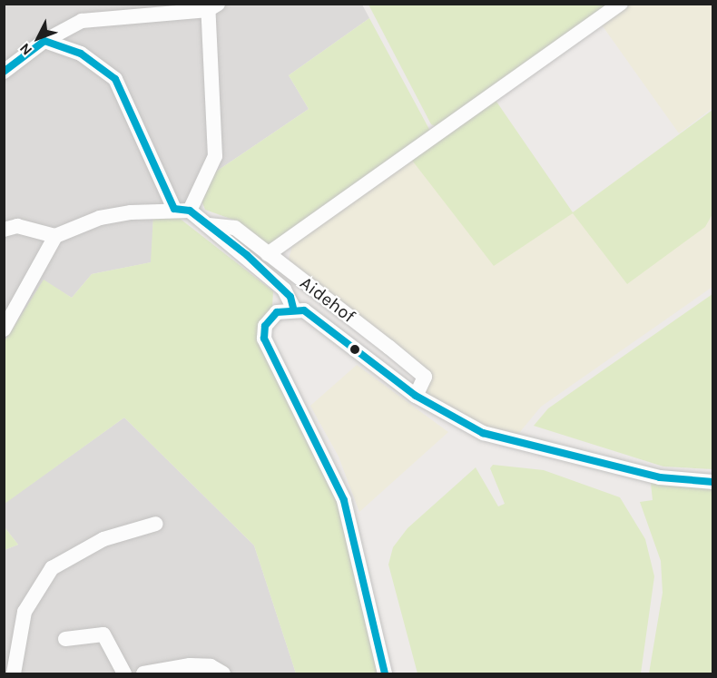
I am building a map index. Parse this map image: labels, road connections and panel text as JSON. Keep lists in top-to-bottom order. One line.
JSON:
{"streets":{"street":["Aidehof"]},"north":"bottom left"}
